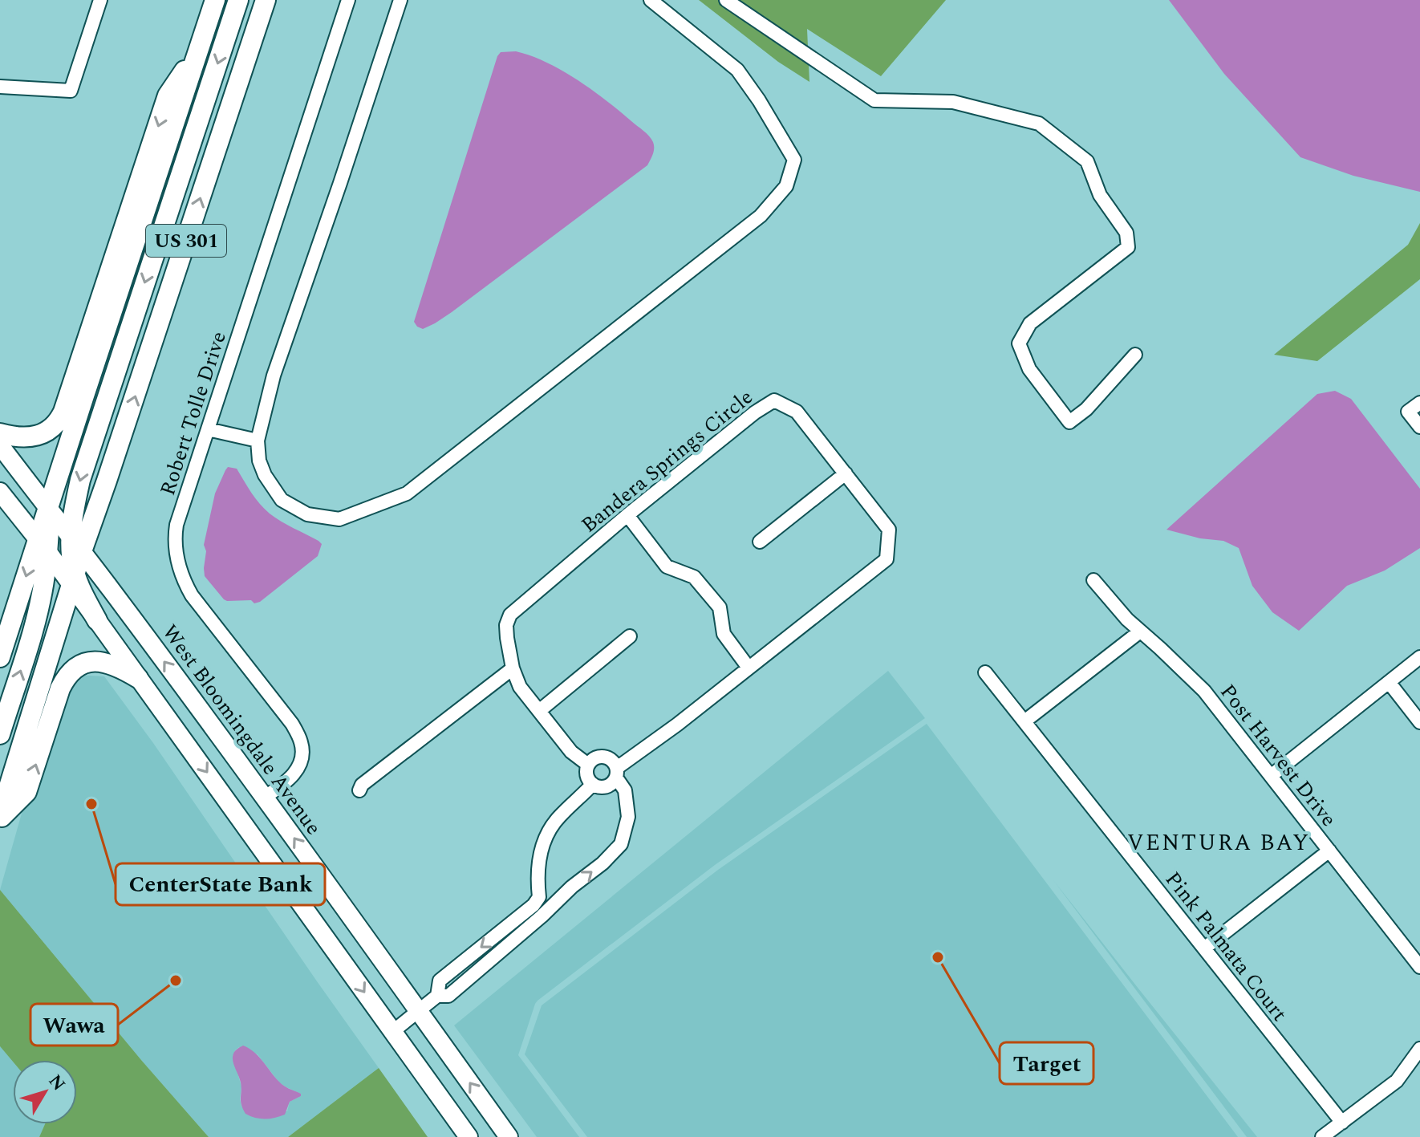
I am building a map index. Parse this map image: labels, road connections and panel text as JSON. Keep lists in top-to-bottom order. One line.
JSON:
{"streets":{"main road":["US 301","West Bloomingdale Avenue"],"street":["Robert Tolle Drive","Bandera Springs Circle","Post Harvest Drive","Pink Palmata Court"]},"crossings":[["US 301","West Bloomingdale Avenue"],["Robert Tolle Drive","West Bloomingdale Avenue"]],"districts":["VENTURA BAY"],"places":["CenterState Bank","Target","Wawa"],"north":"top right"}
